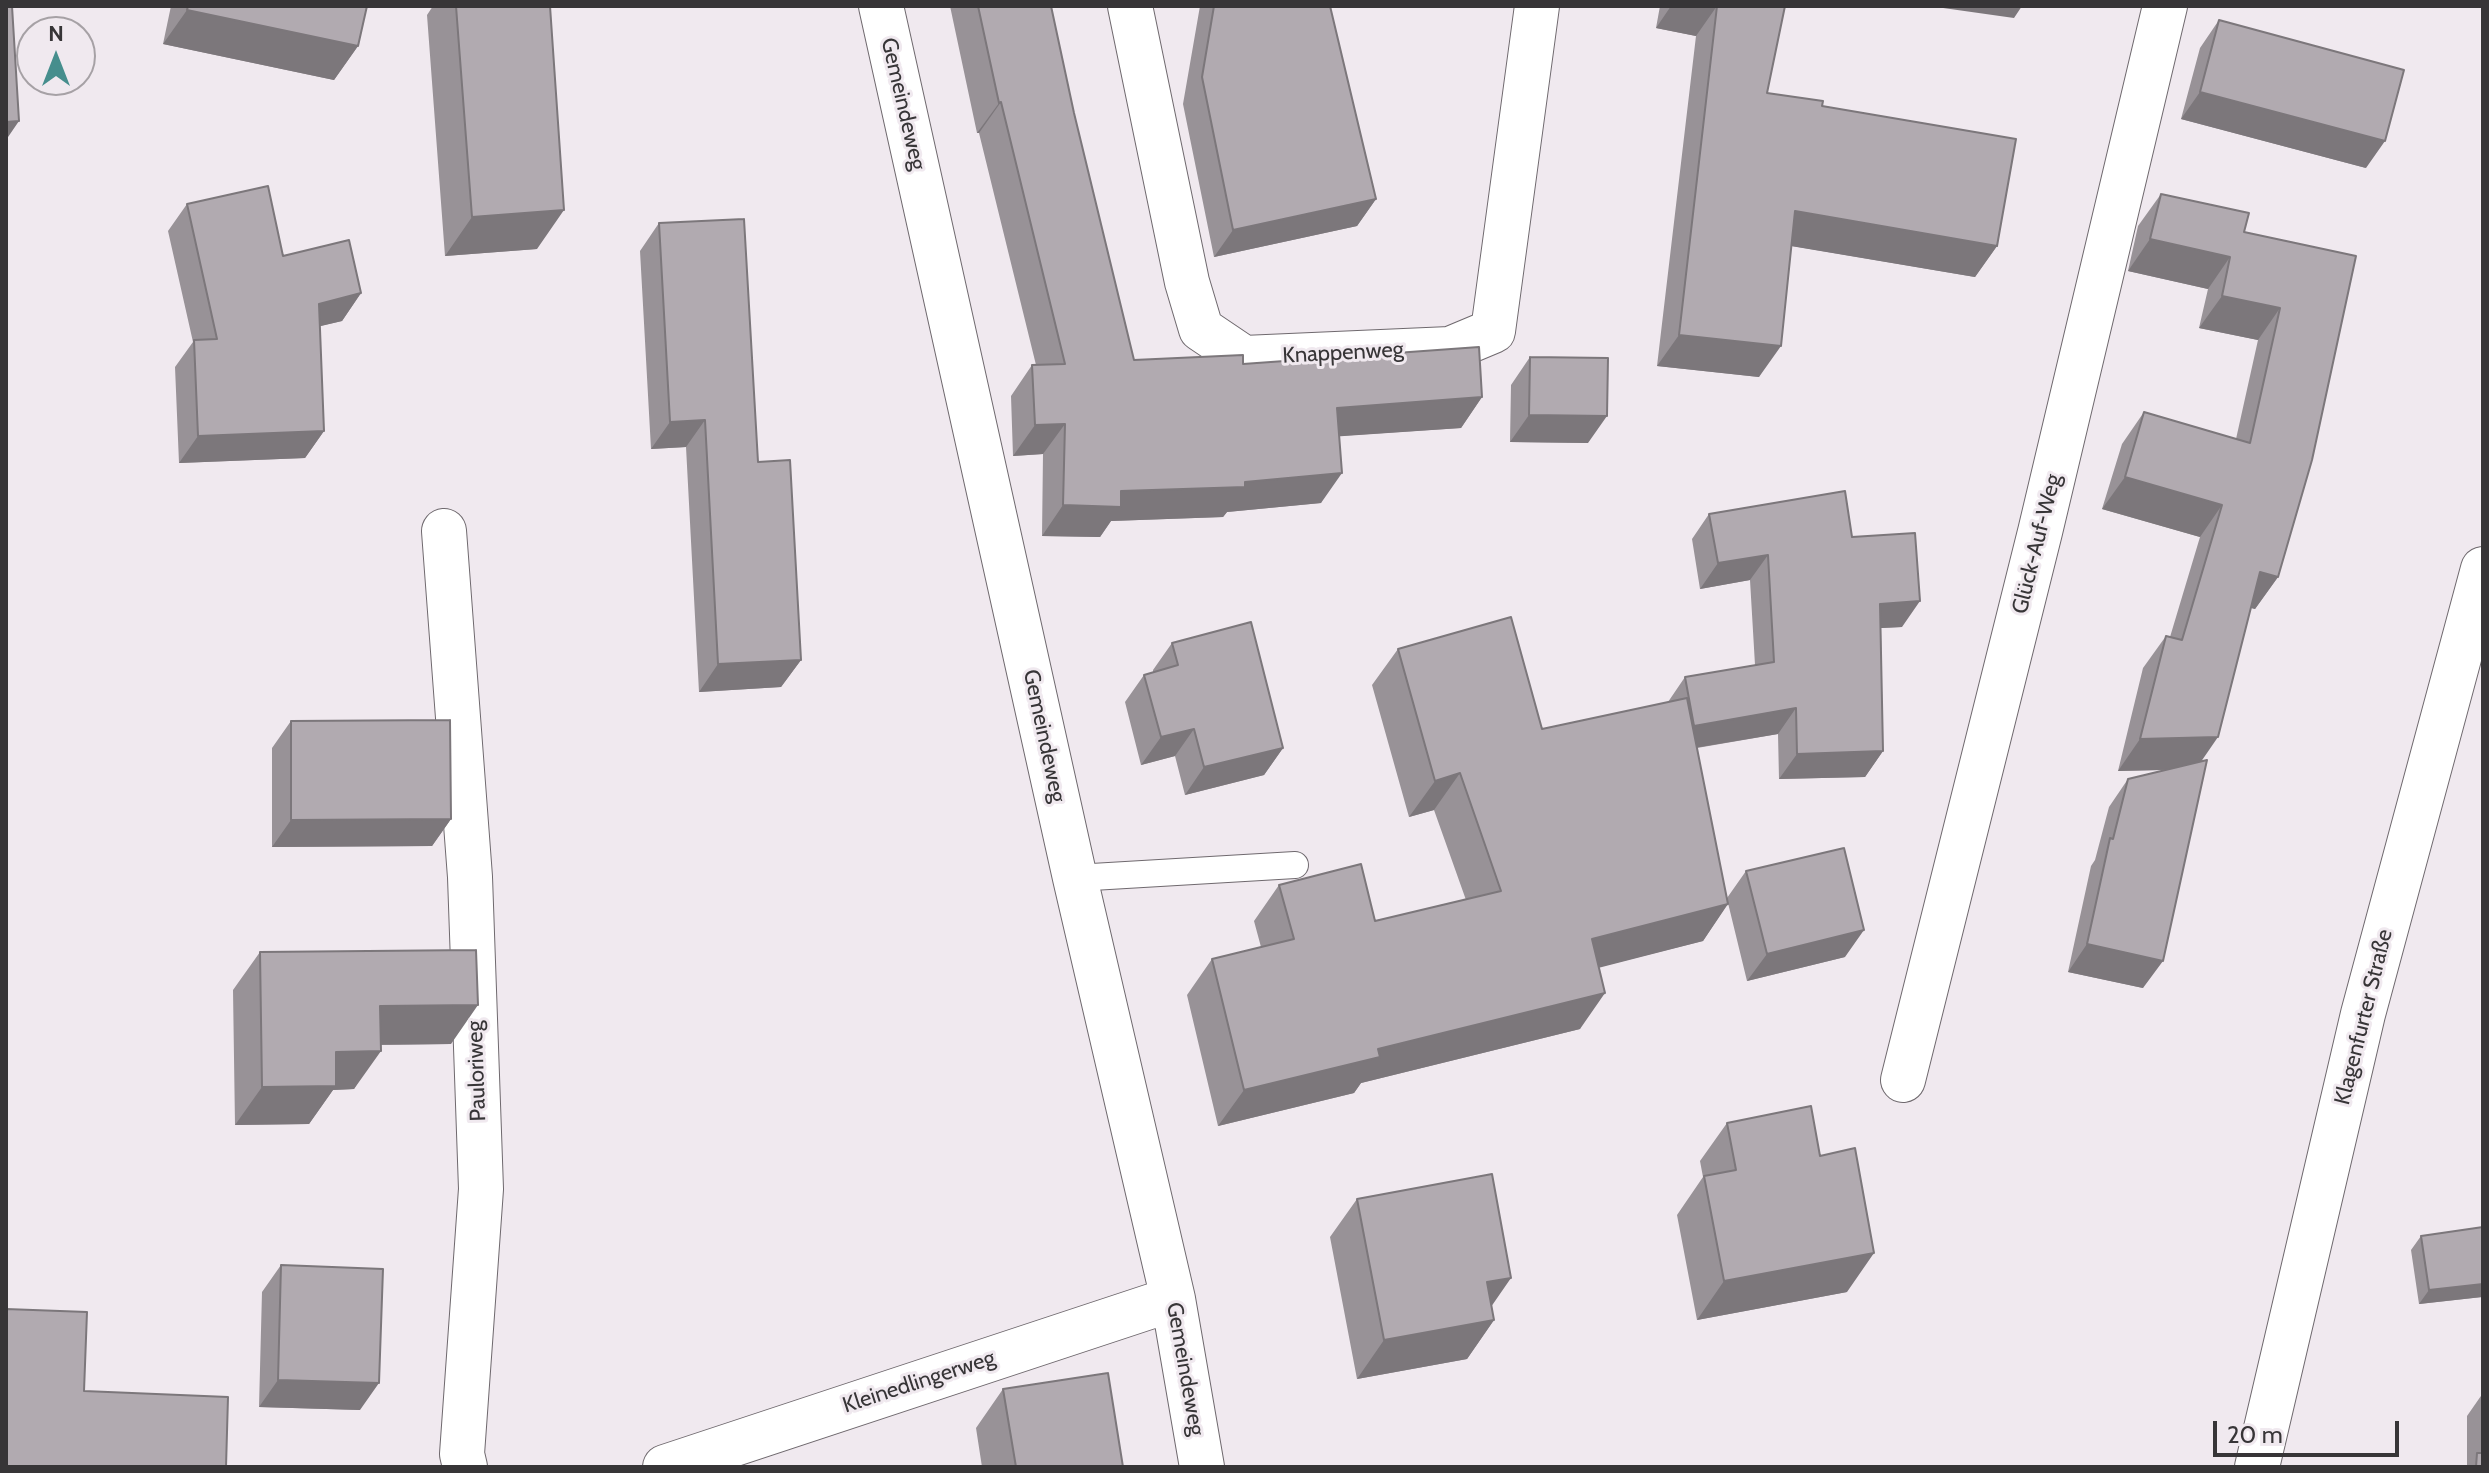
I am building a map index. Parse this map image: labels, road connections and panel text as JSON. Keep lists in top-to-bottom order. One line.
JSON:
{"streets":{"street":["Gemeindeweg","Knappenweg","Glück-Auf-Weg","Klagenfurter Straße","Pauloriweg","Kleinedlingerweg"]},"crossings":[["Gemeindeweg","Kleinedlingerweg"]],"scale_bar":"20 m","north":"top"}
